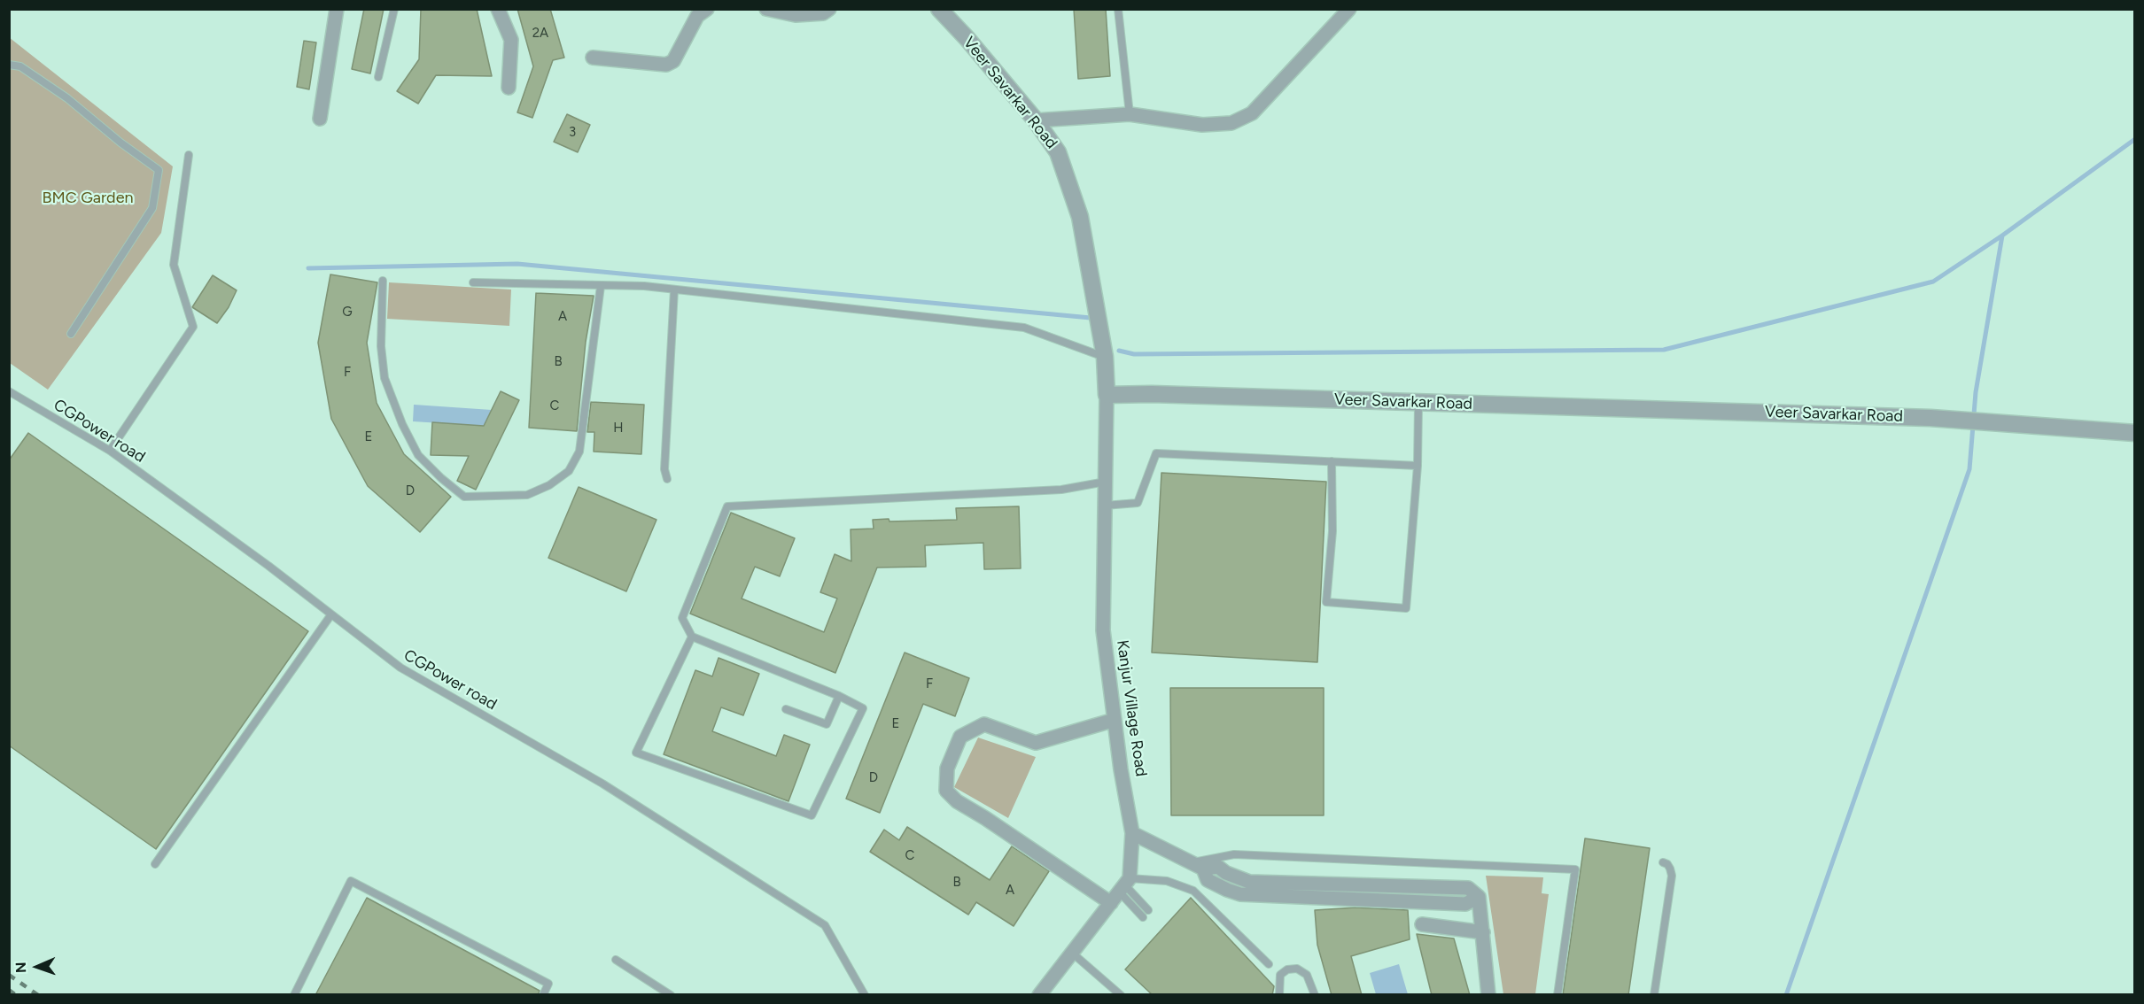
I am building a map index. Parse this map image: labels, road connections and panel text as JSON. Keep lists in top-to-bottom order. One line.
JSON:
{"streets":{"street":["Veer Savarkar Road","Kanjur Village Road"],"lane":["CGPower road"]},"crossings":[["Veer Savarkar Road","Kanjur Village Road"]],"parks":["BMC Garden"],"house_numbers":["2A","3","G","A","B","F","C","H","E","D","F","E","D","C","B","A"],"north":"left"}
